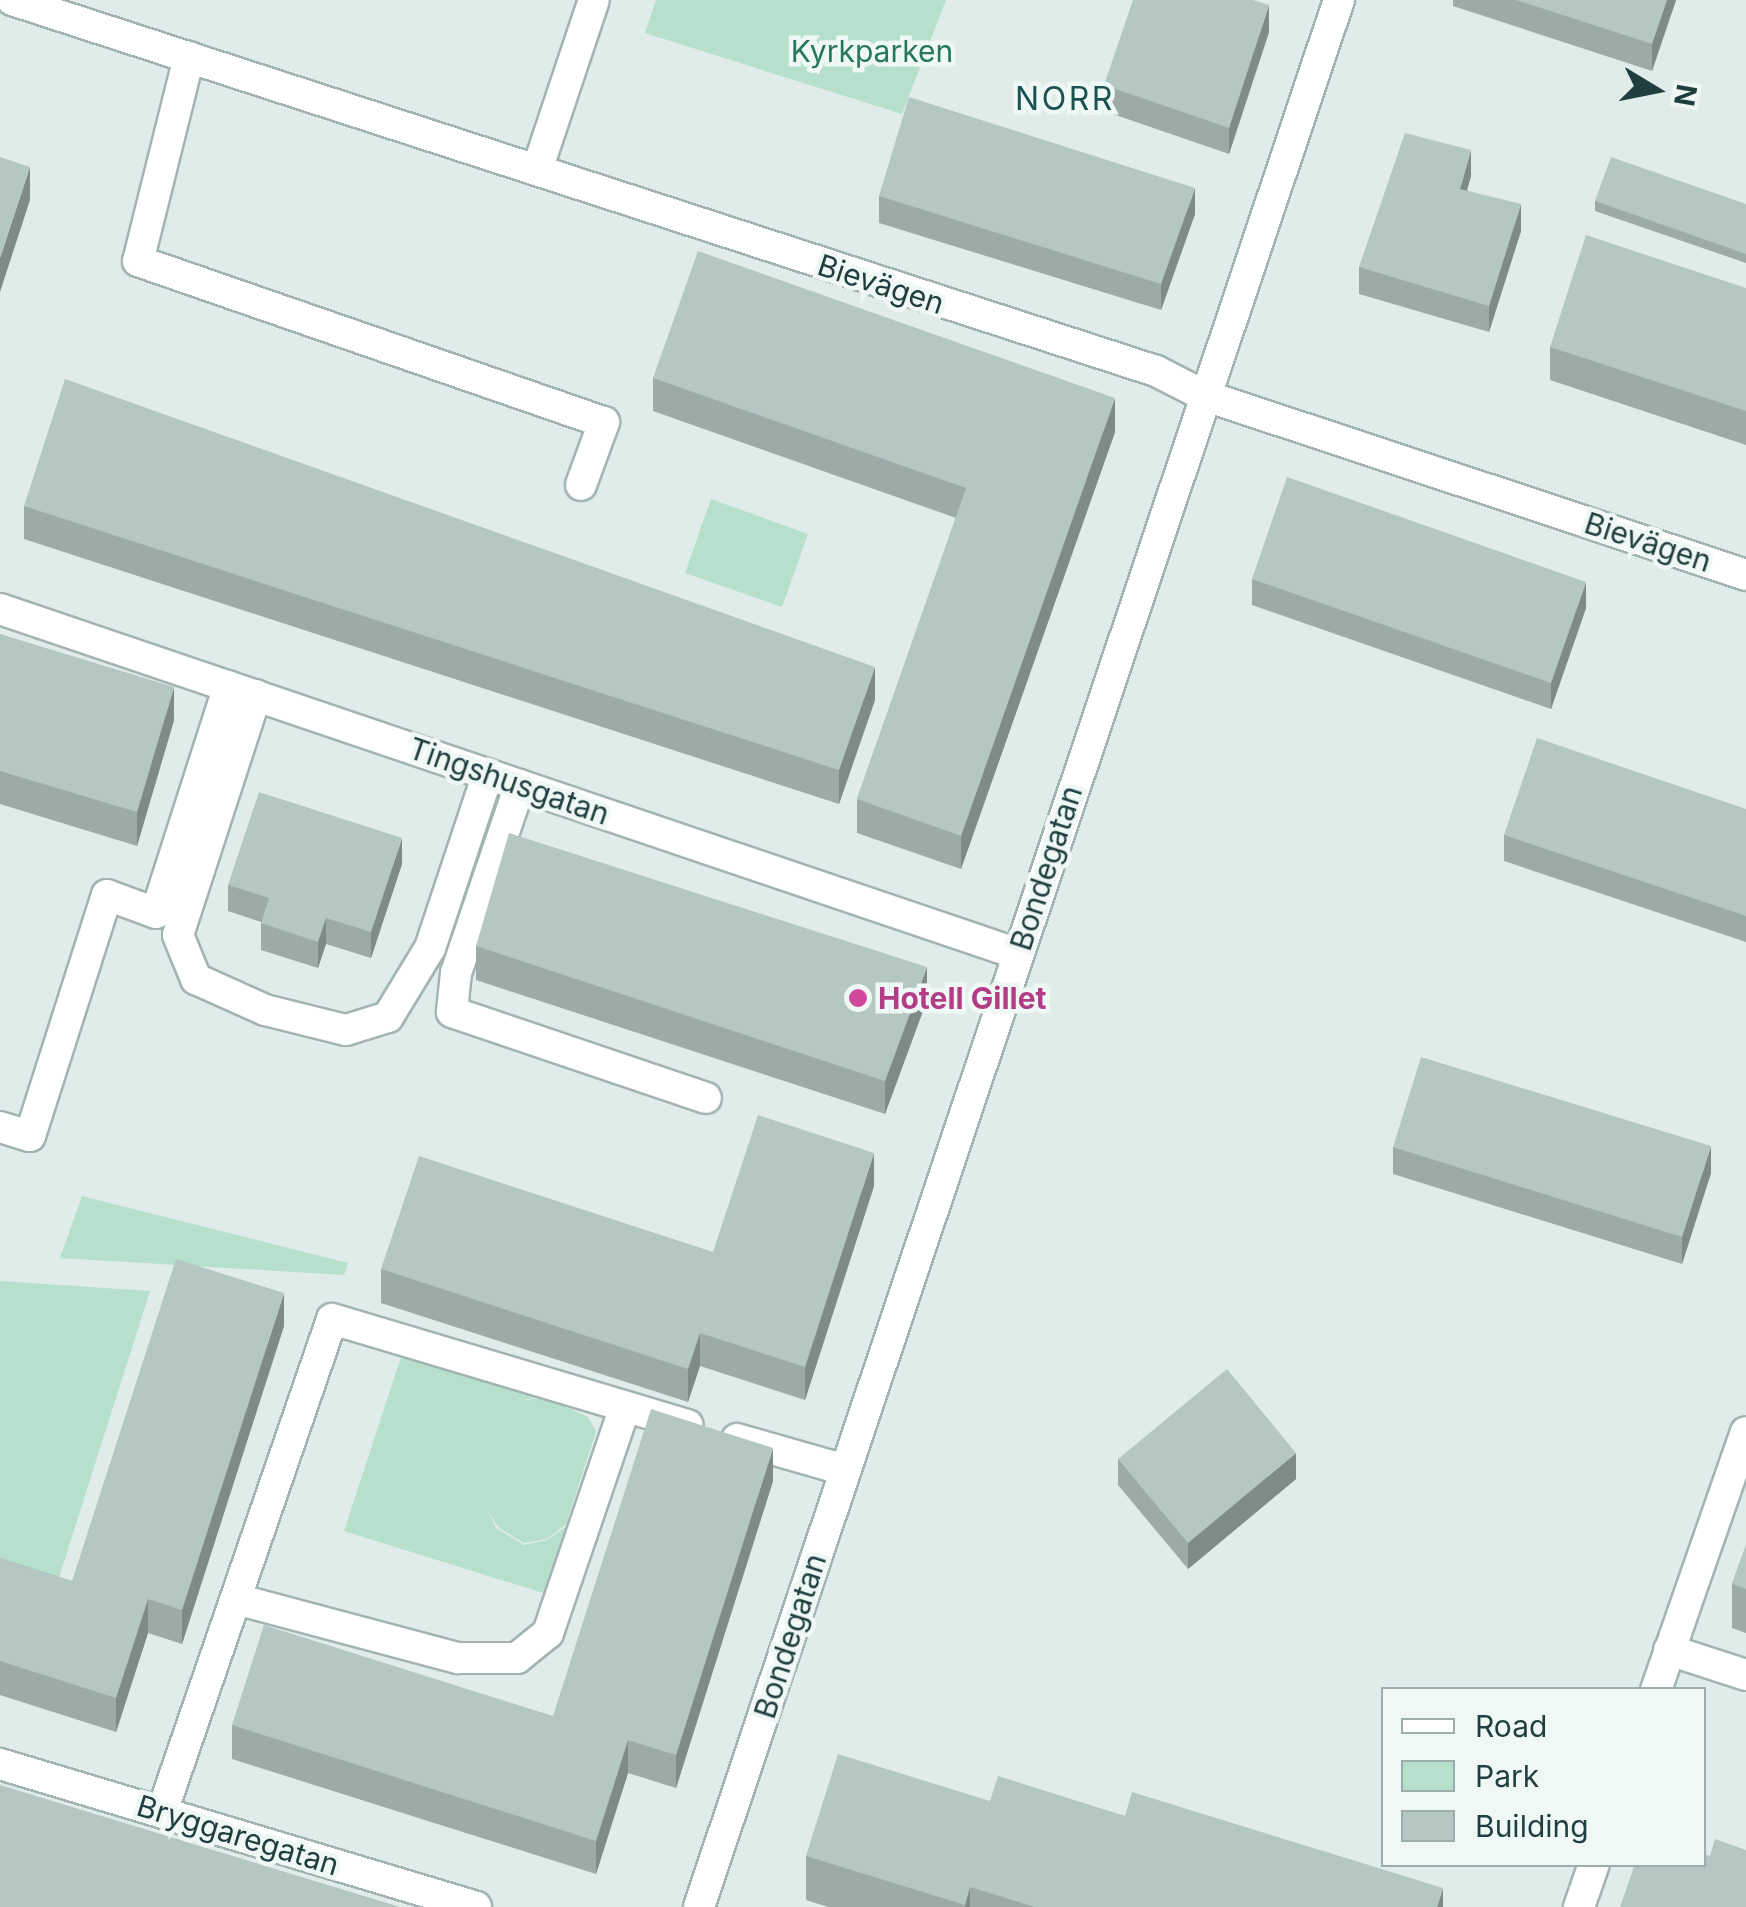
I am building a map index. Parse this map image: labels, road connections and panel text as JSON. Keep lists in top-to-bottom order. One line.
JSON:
{"streets":{"street":["Bievägen","Tingshusgatan","Bondegatan","Bryggaregatan"]},"crossings":[["Bievägen","Bondegatan"],["Tingshusgatan","Bondegatan"]],"districts":["NORR"],"parks":["Kyrkparken"],"places":["Hotell Gillet"],"legend":["Road","Park","Building"],"north":"right"}
